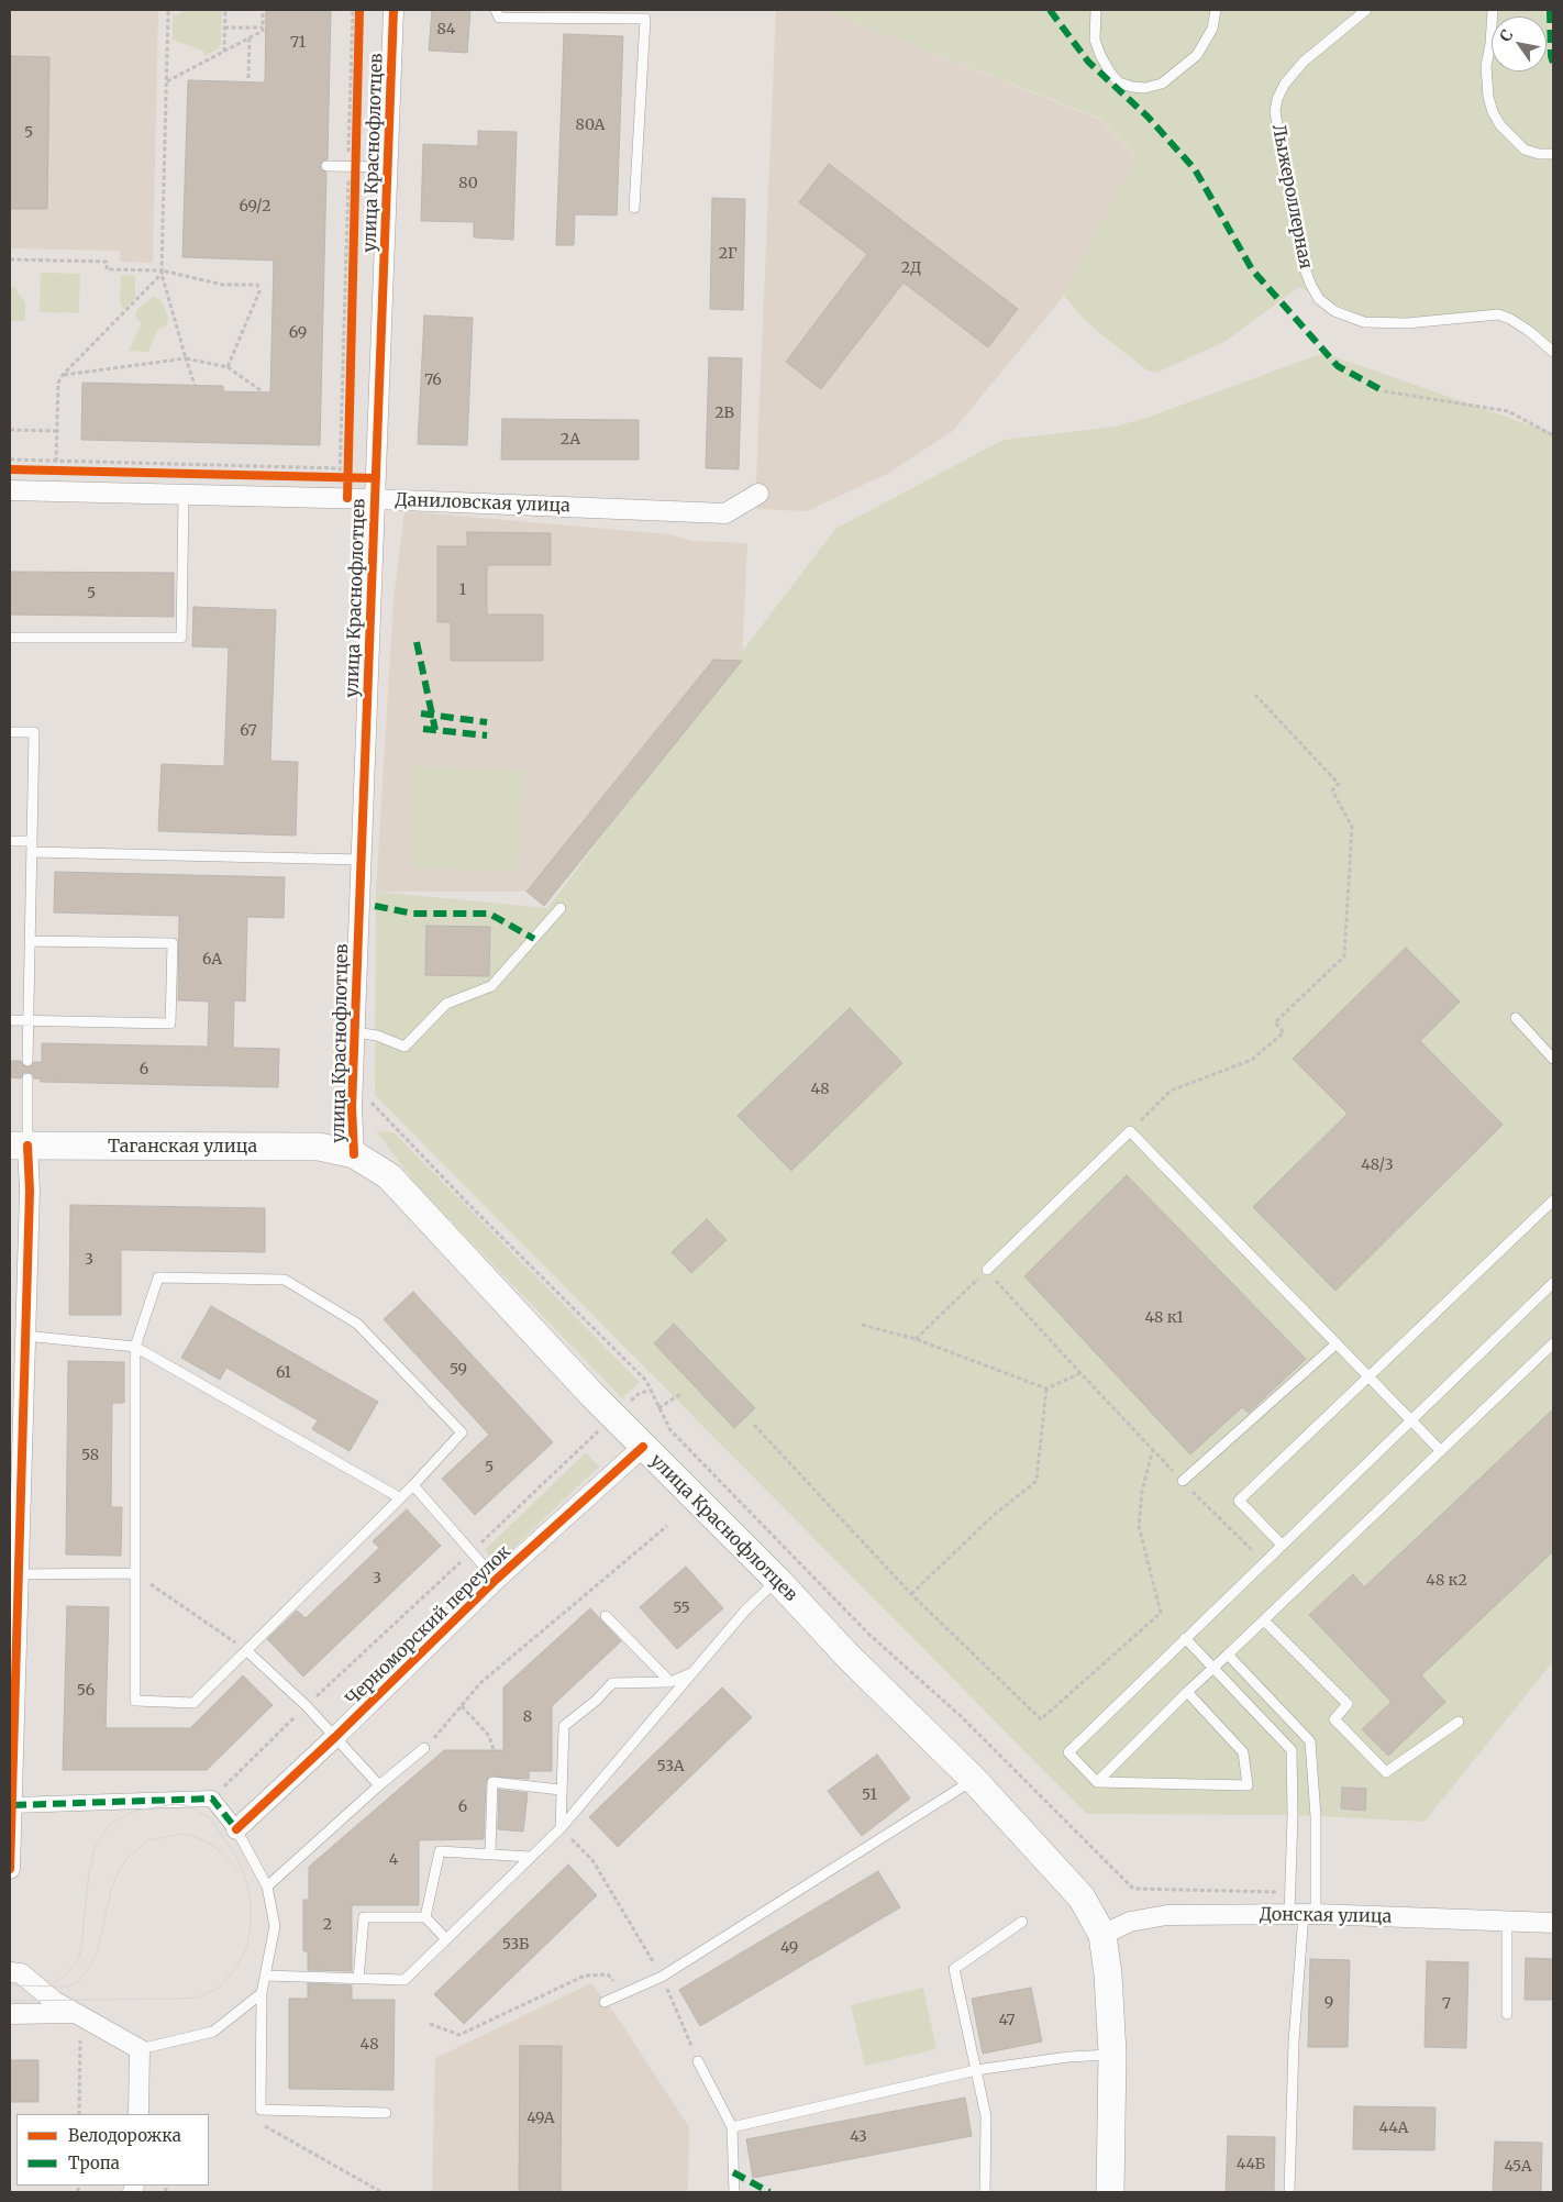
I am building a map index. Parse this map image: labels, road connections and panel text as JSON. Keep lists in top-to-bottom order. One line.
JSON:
{"streets":{"main road":["улица Краснофлотцев","Таганская улица"],"street":["Даниловская улица","Черноморский переулок","Донская улица"],"lane":["Лыжероллерная"]},"crossings":[["улица Краснофлотцев","Даниловская улица"],["улица Краснофлотцев","Таганская улица"],["улица Краснофлотцев","Черноморский переулок"],["улица Краснофлотцев","Донская улица"]],"house_numbers":["84","71","80А","5","80","69/2","2Г","2Д","69","76","2В","2А","1","5","67","6А","6","48","48/3","3","48 к1","59","61","58","5","3","48 к2","55","56","8","53А","51","6","4","2","53Б","49","9","7","47","48","49А","44А","43","44Б","45А"],"legend":["Велодорожка","Тропа"],"north":"top left"}
